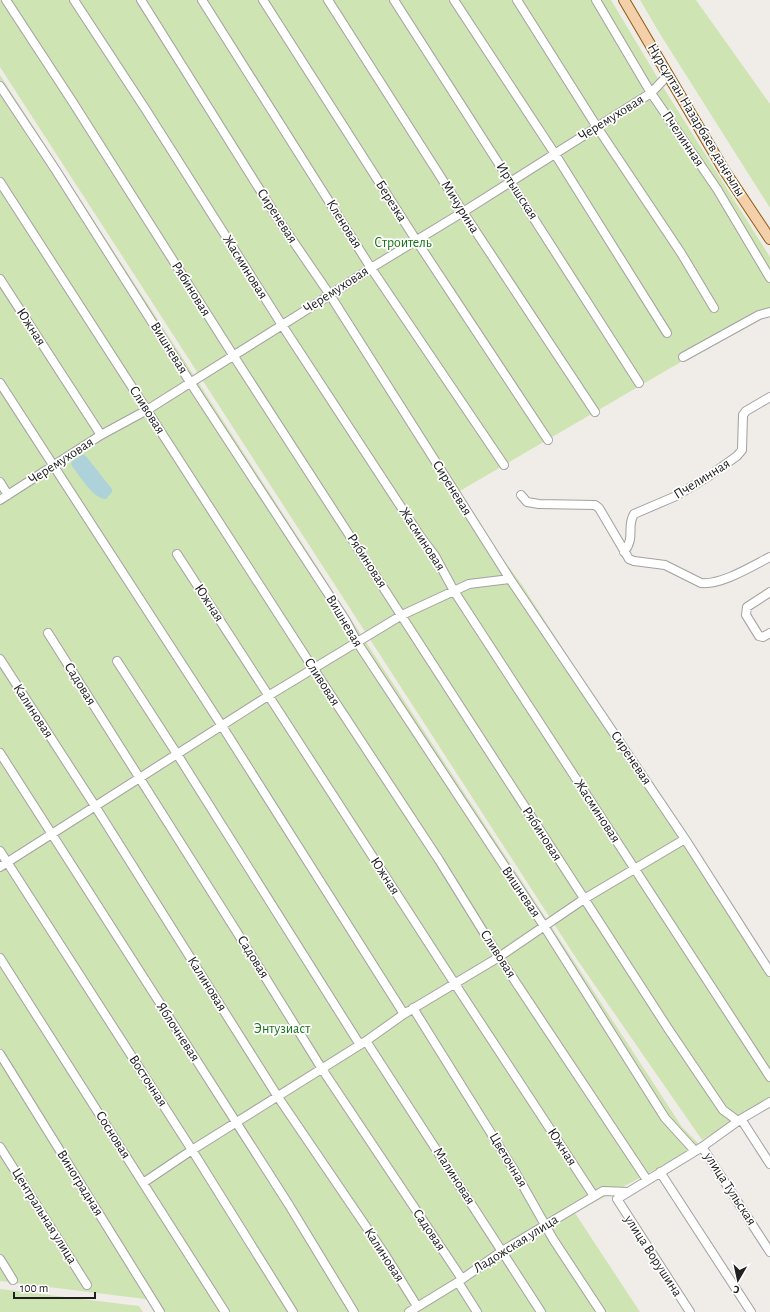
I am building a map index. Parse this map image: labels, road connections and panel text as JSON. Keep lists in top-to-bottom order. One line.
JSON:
{"streets":{"main road":["Нұрсұлтан Назарбаев даңғылы"],"street":["Черемуховая","Пчелинная","Иртышская","Березка","Мичурина","Сиреневая","Кленовая","Жасминовая","Рябиновая","Южная","Вишневая","Сливовая","Садовая","Калиновая","Яблочневая","Восточная","Сосновая","Цветочная","Малиновая","Виноградная","улица Тульская","Центральная улица","Ладожская улица","улица Ворушина"]},"crossings":[["Черемуховая","Нұрсұлтан Назарбаев даңғылы"],["Черемуховая","Пчелинная"],["Черемуховая","Иртышская"],["Черемуховая","Березка"],["Черемуховая","Мичурина"],["Черемуховая","Сиреневая"],["Черемуховая","Кленовая"],["Черемуховая","Жасминовая"],["Черемуховая","Рябиновая"],["Черемуховая","Южная"],["Черемуховая","Вишневая"],["Черемуховая","Сливовая"],["Южная","Ладожская улица"],["Садовая","Ладожская улица"],["Калиновая","Ладожская улица"],["Цветочная","Ладожская улица"],["Малиновая","Ладожская улица"],["Ладожская улица","улица Ворушина"]],"parks":["Строитель","Энтузиаст"],"scale_bar":"100 m","north":"bottom"}
